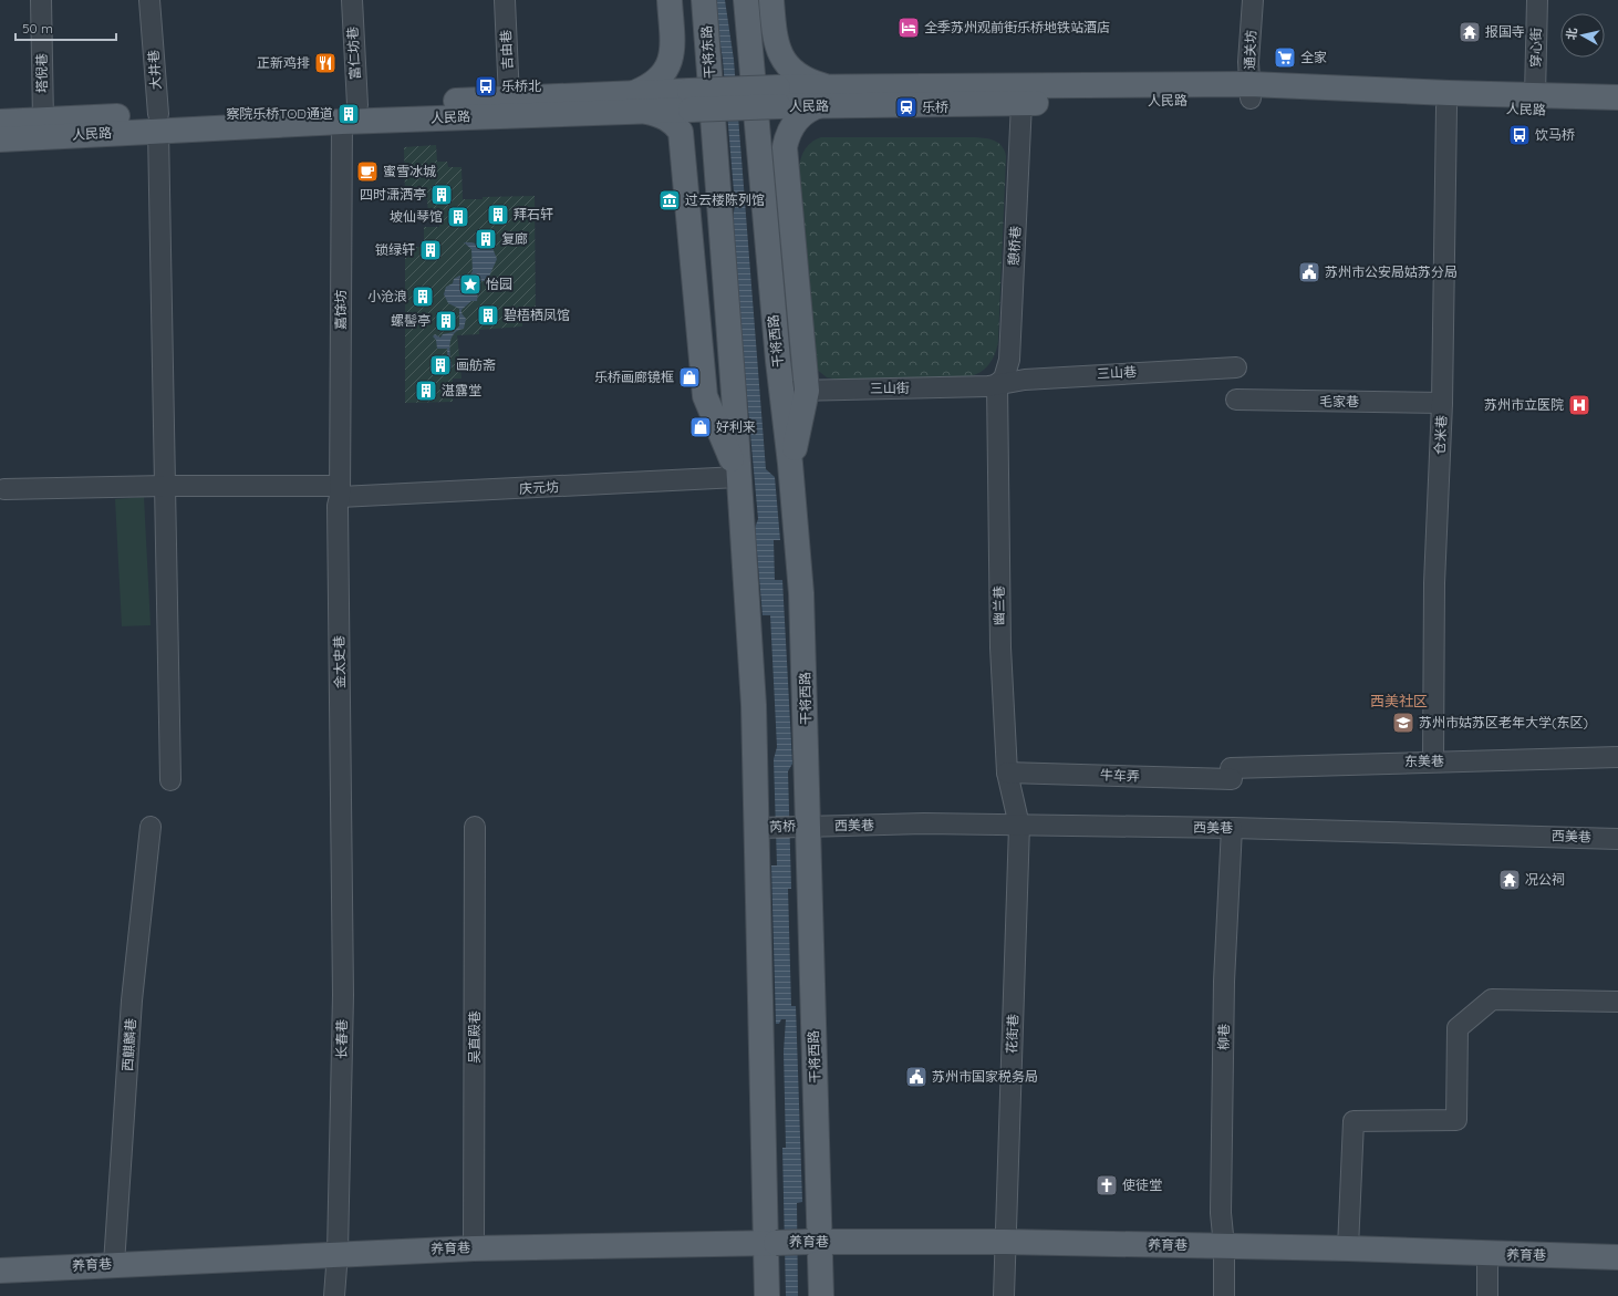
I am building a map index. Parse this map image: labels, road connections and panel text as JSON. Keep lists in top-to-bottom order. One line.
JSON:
{"streets":{"main road":["干将东路","人民路","干将西路","养育巷"],"street":["穿心街","吉由巷","通关坊","富仁坊巷","大井巷","塔倪巷","憩桥巷","嘉馀坊","三山巷","三山街","毛家巷","仓米巷","庆元坊","幽兰巷","金太史巷","东美巷","牛车弄","西美巷","芮桥","花街巷","吴直殿巷","柳巷","长春巷","西麒麟巷"]},"crossings":[["穿心街","人民路"],["吉由巷","人民路"],["通关坊","人民路"],["干将东路","人民路"],["富仁坊巷","人民路"],["富仁坊巷","嘉馀坊"],["大井巷","人民路"],["大井巷","庆元坊"],["塔倪巷","人民路"],["人民路","憩桥巷"],["人民路","嘉馀坊"],["人民路","仓米巷"],["憩桥巷","三山巷"],["憩桥巷","三山街"],["憩桥巷","幽兰巷"],["嘉馀坊","庆元坊"],["嘉馀坊","金太史巷"],["干将西路","三山街"],["干将西路","西美巷"],["干将西路","芮桥"],["干将西路","养育巷"],["三山巷","三山街"],["三山巷","幽兰巷"],["三山街","幽兰巷"],["毛家巷","仓米巷"],["仓米巷","东美巷"],["庆元坊","金太史巷"],["幽兰巷","牛车弄"],["幽兰巷","西美巷"],["幽兰巷","花街巷"],["金太史巷","长春巷"],["东美巷","牛车弄"],["西美巷","芮桥"],["西美巷","花街巷"],["西美巷","柳巷"],["花街巷","养育巷"],["吴直殿巷","养育巷"],["柳巷","养育巷"],["长春巷","养育巷"],["西麒麟巷","养育巷"]],"districts":["西美社区"],"places":{"hotel":["全季苏州观前街乐桥地铁站酒店"],"temple":["报国寺","况公祠"],"supermarket":["全家"],"restaurant":["正新鸡排"],"bus stop":["乐桥北","饮马桥"],"station":["乐桥"],"building":["察院乐桥TOD通道","四时潇洒亭","拜石轩","坡仙琴馆","复廊","锁绿轩","小沧浪","碧梧栖凤馆","螺髻亭","画舫斋","湛露堂"],"cafe":["蜜雪冰城"],"museum":["过云楼陈列馆"],"public building":["苏州市公安局姑苏分局","苏州市国家税务局"],"place":["怡园"],"shop":["乐桥画廊镜框","好利来"],"hospital":["苏州市立医院"],"school or university":["苏州市姑苏区老年大学(东区)"],"church":["使徒堂"]},"scale_bar":"50 m","north":"left"}
